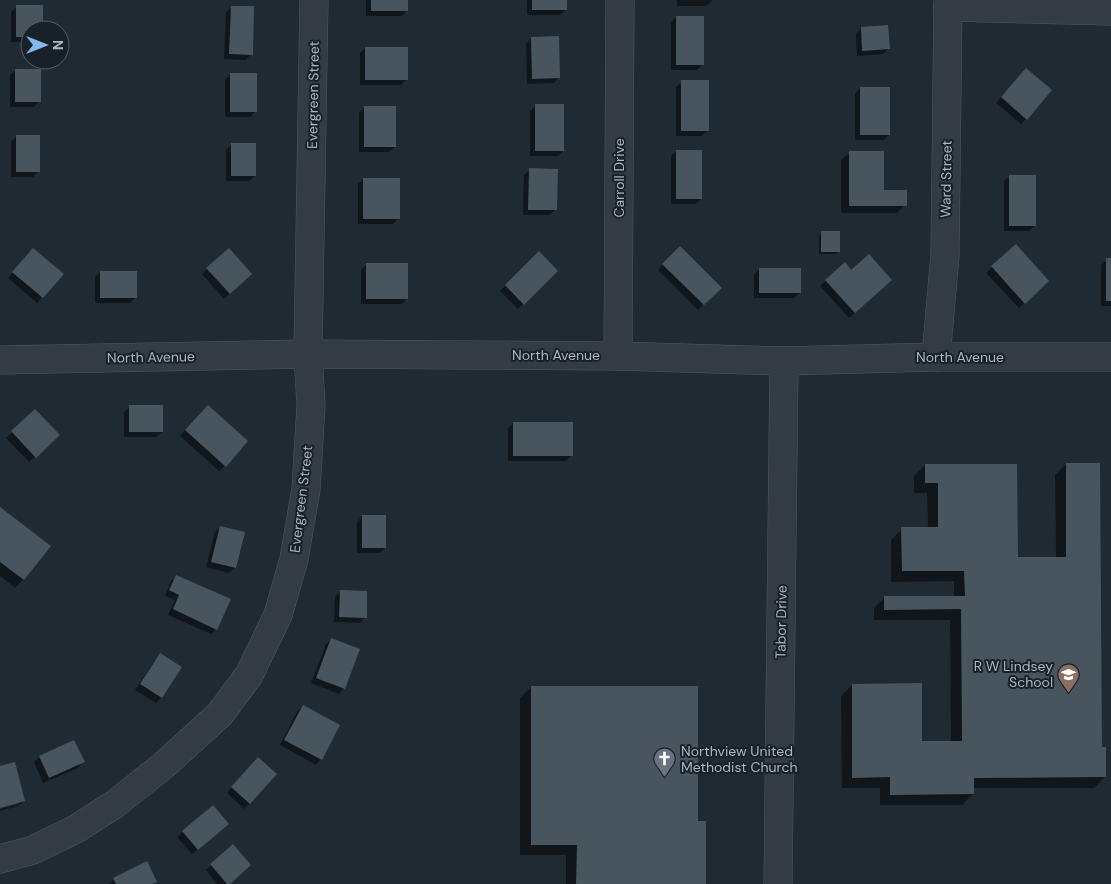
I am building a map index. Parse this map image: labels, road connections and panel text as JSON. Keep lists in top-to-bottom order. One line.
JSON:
{"streets":{"street":["Evergreen Street","Carroll Drive","Ward Street","North Avenue","Tabor Drive"]},"crossings":[["Evergreen Street","North Avenue"],["Carroll Drive","North Avenue"],["Ward Street","North Avenue"],["North Avenue","Tabor Drive"]],"places":{"school or university":["R W Lindsey School"],"church":["Northview United Methodist Church"]},"north":"right"}
